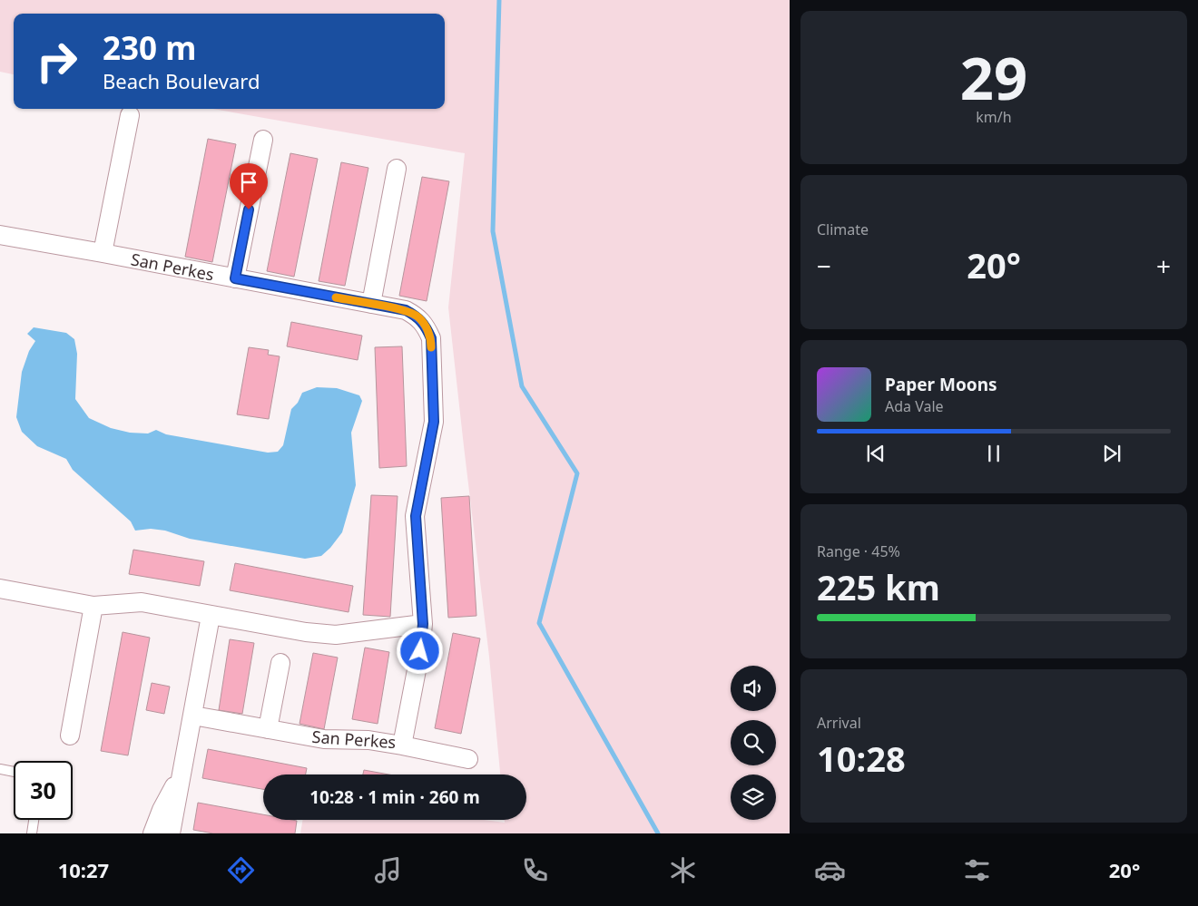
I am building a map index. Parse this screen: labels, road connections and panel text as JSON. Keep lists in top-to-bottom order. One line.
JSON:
{"streets":{"street":["San Perkes"]},"page":{"tile":[["29","km/h"],"Climate",["Range · 45%","225 km"],["Arrival","10:28"]],"turn":["230 m","Beach Boulevard"],"heat":["−","20°","+"],"song":["Paper Moons","Ada Vale"],"limit":"30","trip":"10:28 · 1 min · 260 m","tabs":["10:27","20°"]}}
